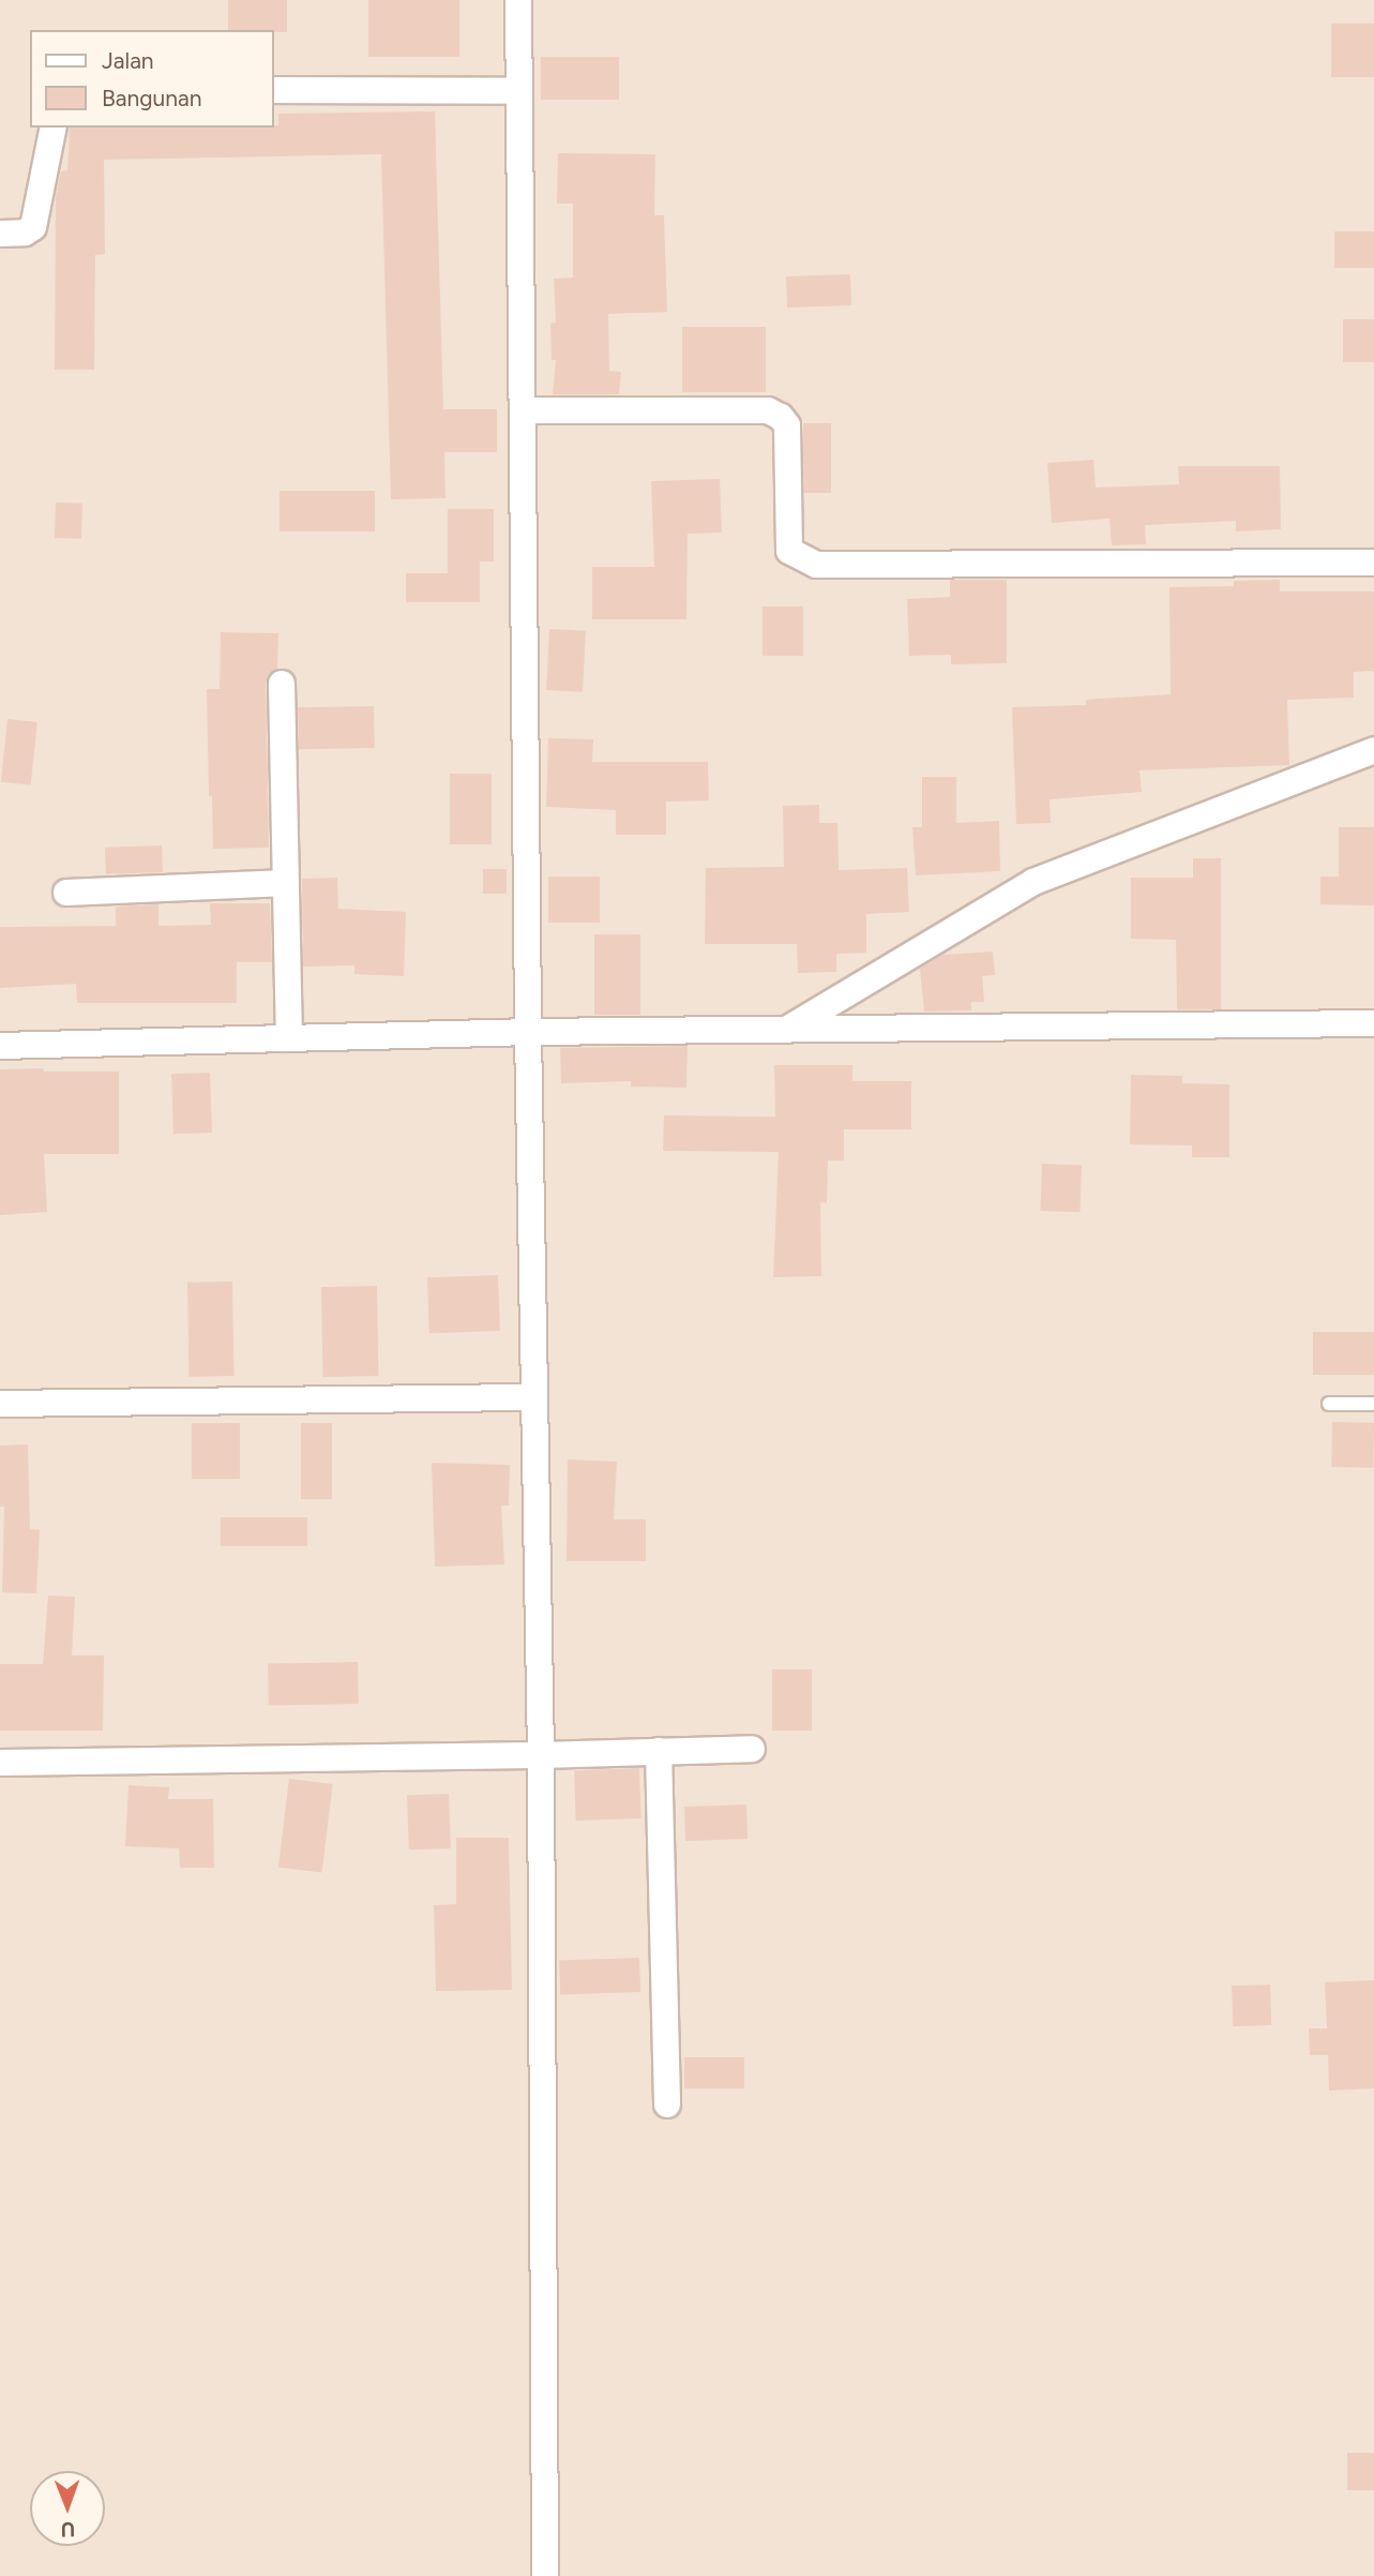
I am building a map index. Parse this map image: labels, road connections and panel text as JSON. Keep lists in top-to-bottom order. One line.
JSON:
{"legend":["Jalan","Bangunan"],"north":"bottom"}
